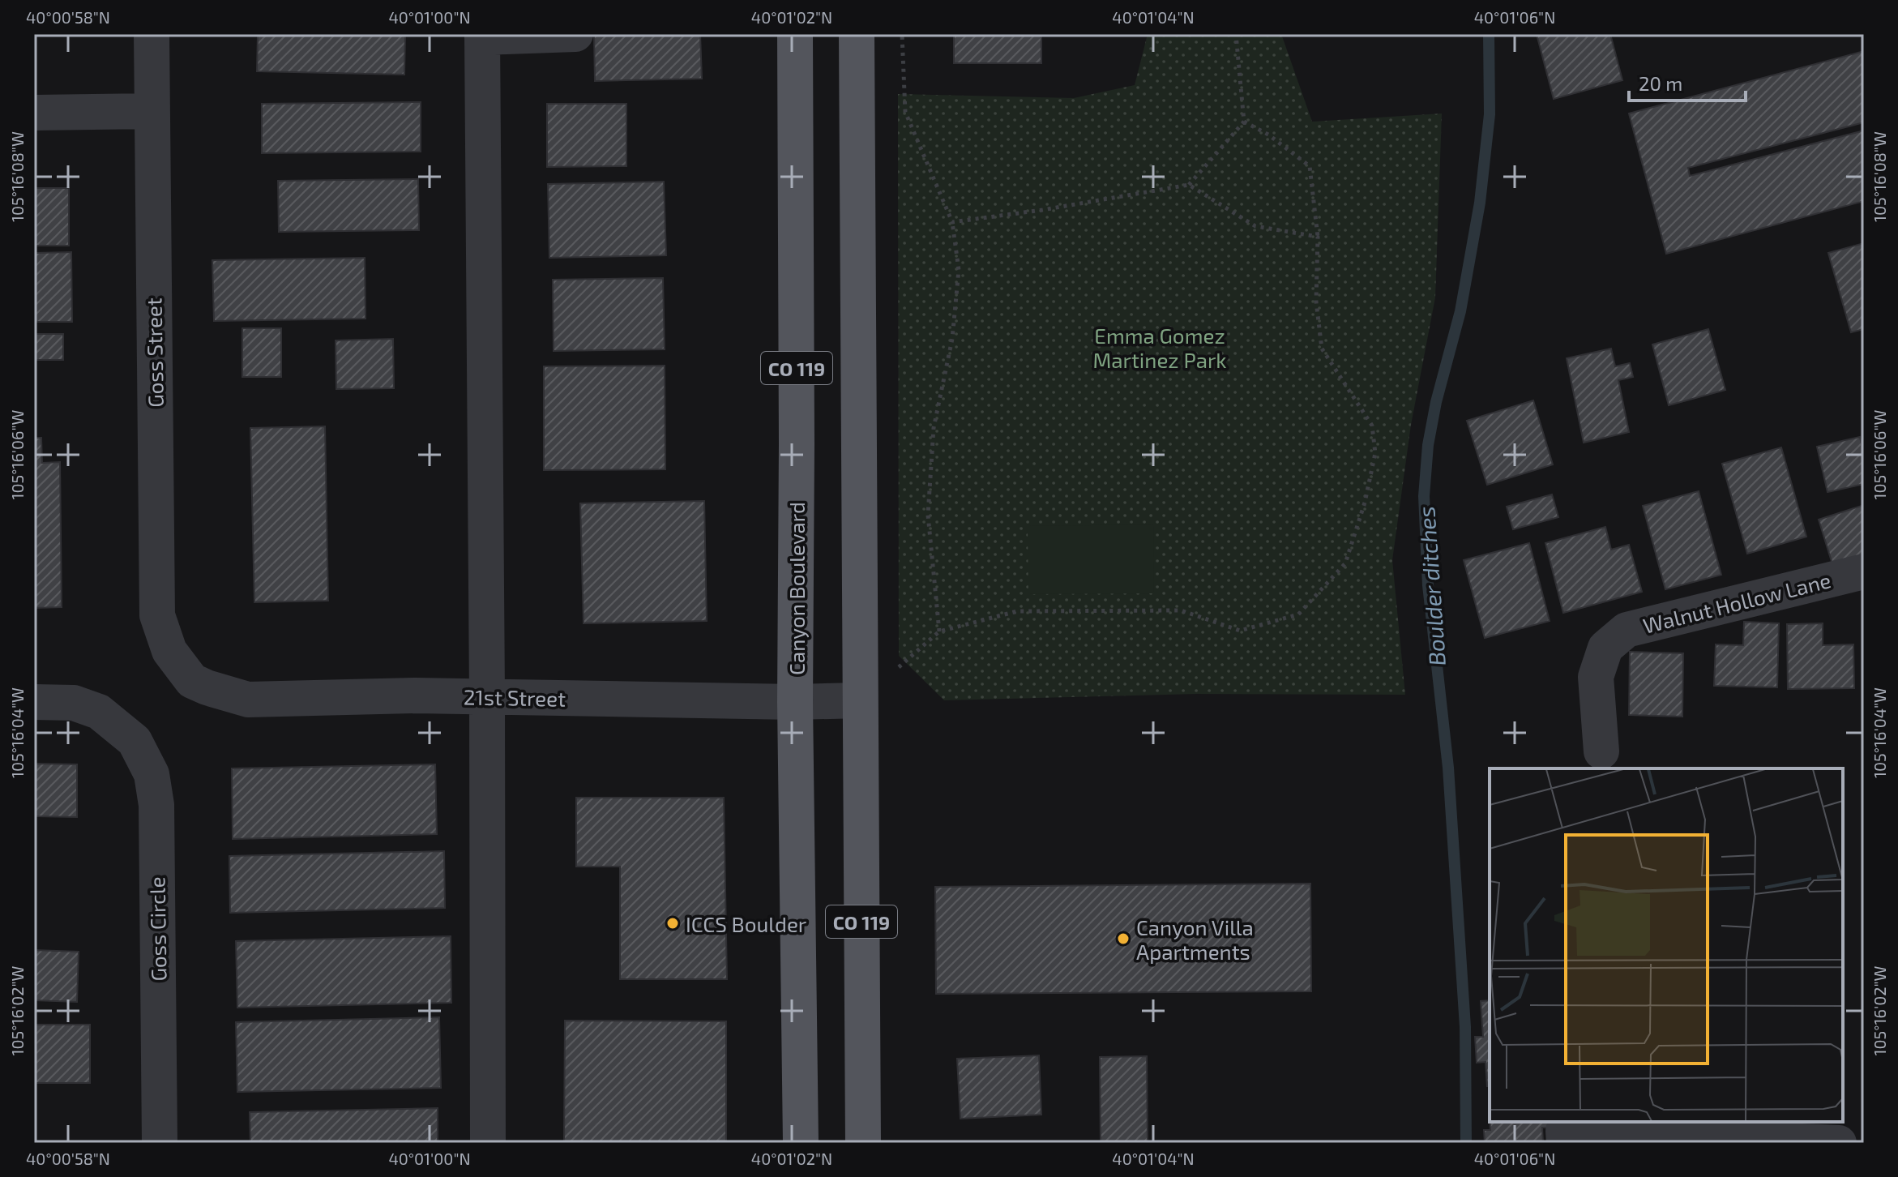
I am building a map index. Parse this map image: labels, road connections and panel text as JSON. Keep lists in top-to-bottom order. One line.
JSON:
{"streets":{"main road":["CO 119","Canyon Boulevard"],"street":["Goss Street","Walnut Hollow Lane","21st Street","Goss Circle"]},"crossings":[["Goss Street","21st Street"],["CO 119","21st Street"],["Canyon Boulevard","21st Street"]],"water":["Boulder ditches"],"parks":["Emma Gomez Martinez Park"],"places":["ICCS Boulder","Canyon Villa Apartments"],"scale_bar":"20 m","coordinates":["40°00'58\"N","40°01'00\"N","40°01'02\"N","40°01'04\"N","40°01'06\"N","105°16'08\"W","105°16'06\"W","105°16'04\"W","105°16'02\"W"]}
